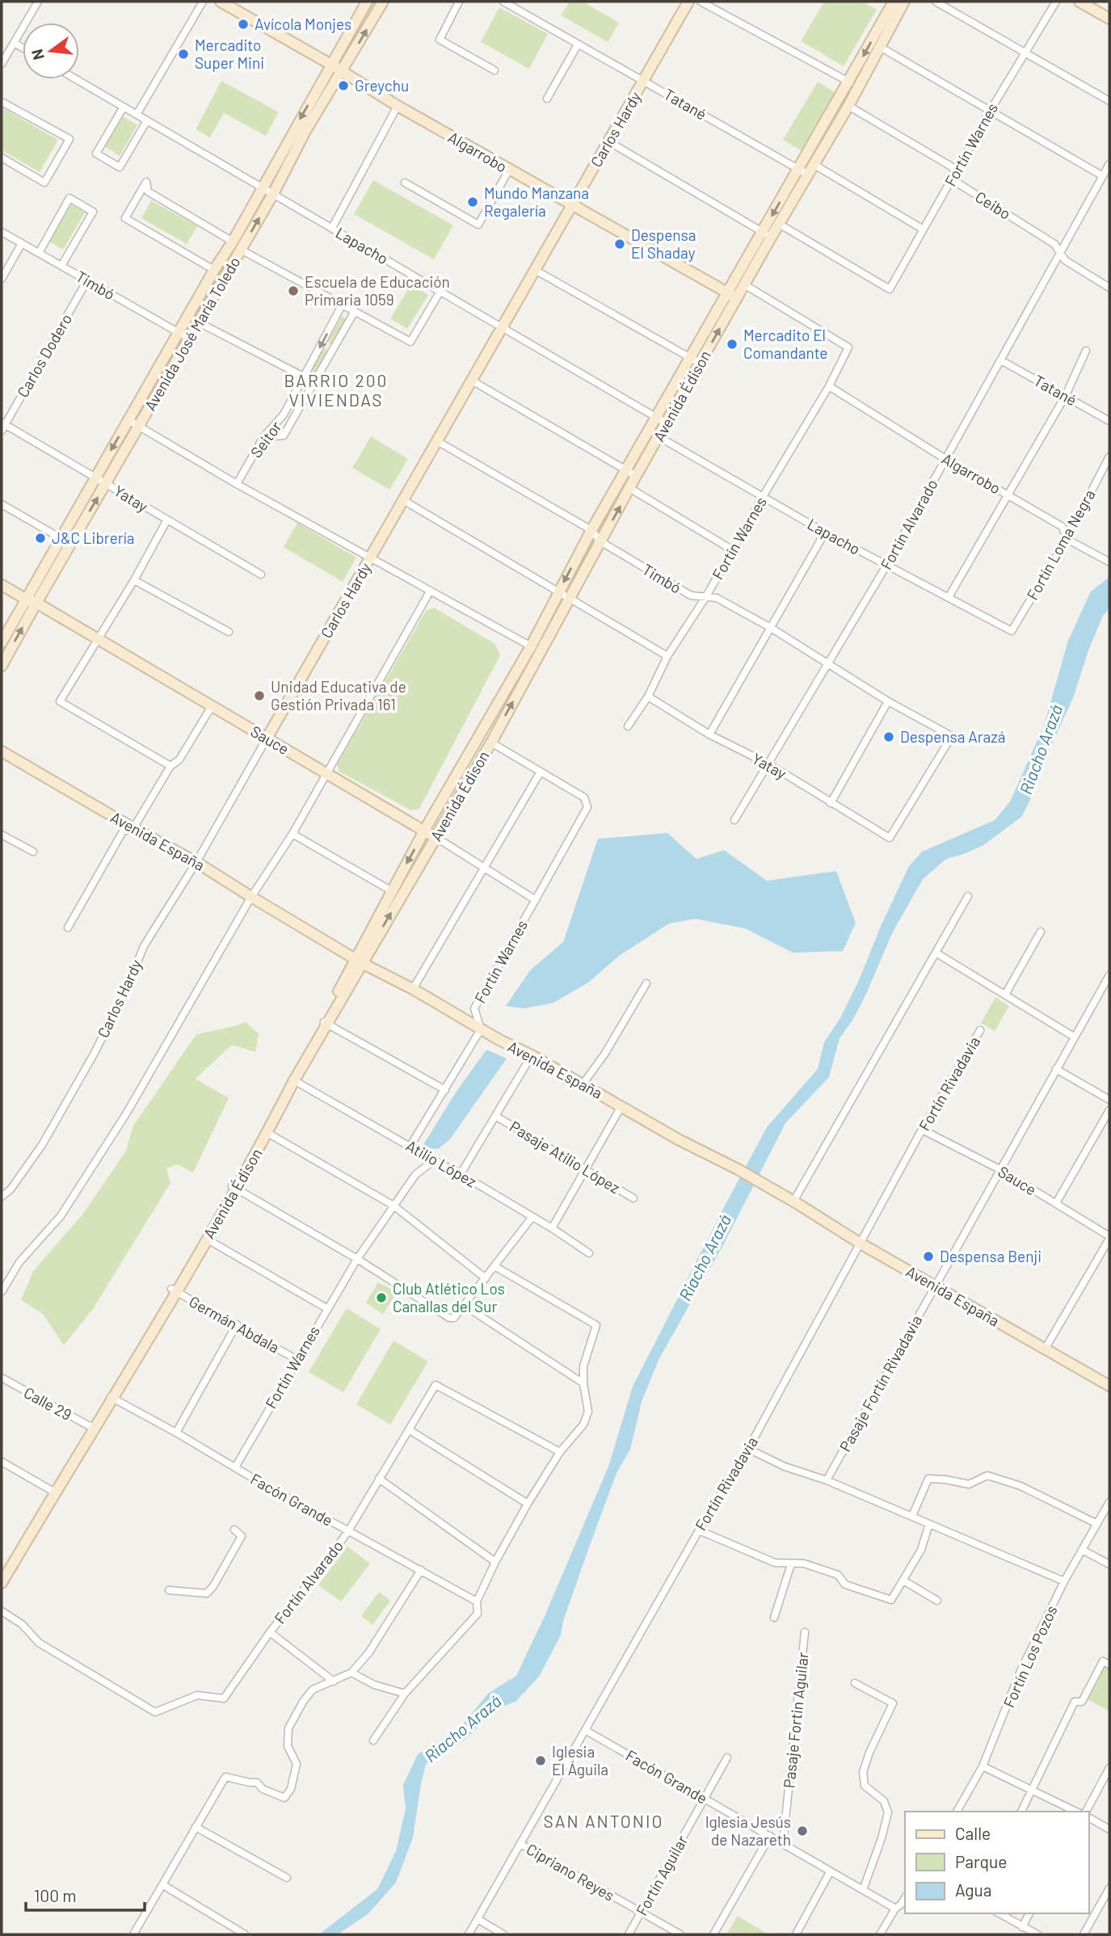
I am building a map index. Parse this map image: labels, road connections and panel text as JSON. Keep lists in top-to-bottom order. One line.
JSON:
{"streets":{"main road":["Carlos Hardy","Algarrobo","Avenida José María Toledo","Avenida Édison","Sauce","Avenida España"],"street":["Tatané","Fortín Warnes","Ceibo","Lapacho","Timbó","Carlos Dodero","Seitor","Yatay","Fortín Alvarado","Fortín Loma Negra","Fortín Rivadavia","Pasaje Atilio López","Atilio López","Germán Abdala","Pasaje Fortín Rivadavia","Calle 29","Facón Grande","Fortín Los Pozos","Pasaje Fortin Aguilar","Cipriano Reyes","Fortín Aguilar"]},"crossings":[["Tatané","Carlos Hardy"],["Tatané","Avenida Édison"],["Tatané","Fortín Alvarado"],["Carlos Hardy","Algarrobo"],["Carlos Hardy","Lapacho"],["Carlos Hardy","Timbó"],["Carlos Hardy","Sauce"],["Carlos Hardy","Avenida España"],["Fortín Warnes","Algarrobo"],["Fortín Warnes","Ceibo"],["Fortín Warnes","Lapacho"],["Fortín Warnes","Timbó"],["Fortín Warnes","Avenida Édison"],["Fortín Warnes","Yatay"],["Fortín Warnes","Sauce"],["Fortín Warnes","Avenida España"],["Fortín Warnes","Atilio López"],["Fortín Warnes","Germán Abdala"],["Fortín Warnes","Facón Grande"],["Algarrobo","Avenida José María Toledo"],["Algarrobo","Avenida Édison"],["Algarrobo","Fortín Alvarado"],["Algarrobo","Fortín Loma Negra"],["Ceibo","Avenida Édison"],["Ceibo","Fortín Alvarado"],["Lapacho","Avenida José María Toledo"],["Lapacho","Avenida Édison"],["Lapacho","Fortín Alvarado"],["Lapacho","Fortín Loma Negra"],["Timbó","Avenida José María Toledo"],["Timbó","Carlos Dodero"],["Timbó","Avenida Édison"],["Timbó","Yatay"],["Timbó","Fortín Alvarado"],["Avenida José María Toledo","Yatay"],["Avenida José María Toledo","Sauce"],["Carlos Dodero","Yatay"],["Avenida Édison","Sauce"],["Avenida Édison","Avenida España"],["Avenida Édison","Atilio López"],["Avenida Édison","Germán Abdala"],["Avenida Édison","Calle 29"],["Avenida Édison","Facón Grande"],["Yatay","Fortín Alvarado"],["Fortín Alvarado","Facón Grande"],["Sauce","Fortín Rivadavia"],["Sauce","Pasaje Fortín Rivadavia"],["Avenida España","Fortín Rivadavia"],["Avenida España","Pasaje Fortín Rivadavia"],["Fortín Rivadavia","Facón Grande"],["Fortín Rivadavia","Cipriano Reyes"],["Facón Grande","Pasaje Fortin Aguilar"],["Facón Grande","Fortín Aguilar"],["Cipriano Reyes","Fortín Aguilar"]],"districts":["BARRIO 200 VIVIENDAS","SAN ANTONIO"],"water":["Riacho Arazá"],"places":["Avícola Monjes","Mercadito Super Mini","Greychu","Mundo Manzana Regalería","Despensa El Shaday","Escuela de Educación Primaria 1059","Mercadito El Comandante","J&C Librería","Unidad Educativa de Gestión Privada 161","Despensa Arazá","Despensa Benji","Club Atlético Los Canallas del Sur","Iglesia El Águila","Iglesia Jesús de Nazareth"],"legend":["Calle","Parque","Agua"],"scale_bar":"100 m","north":"left"}
